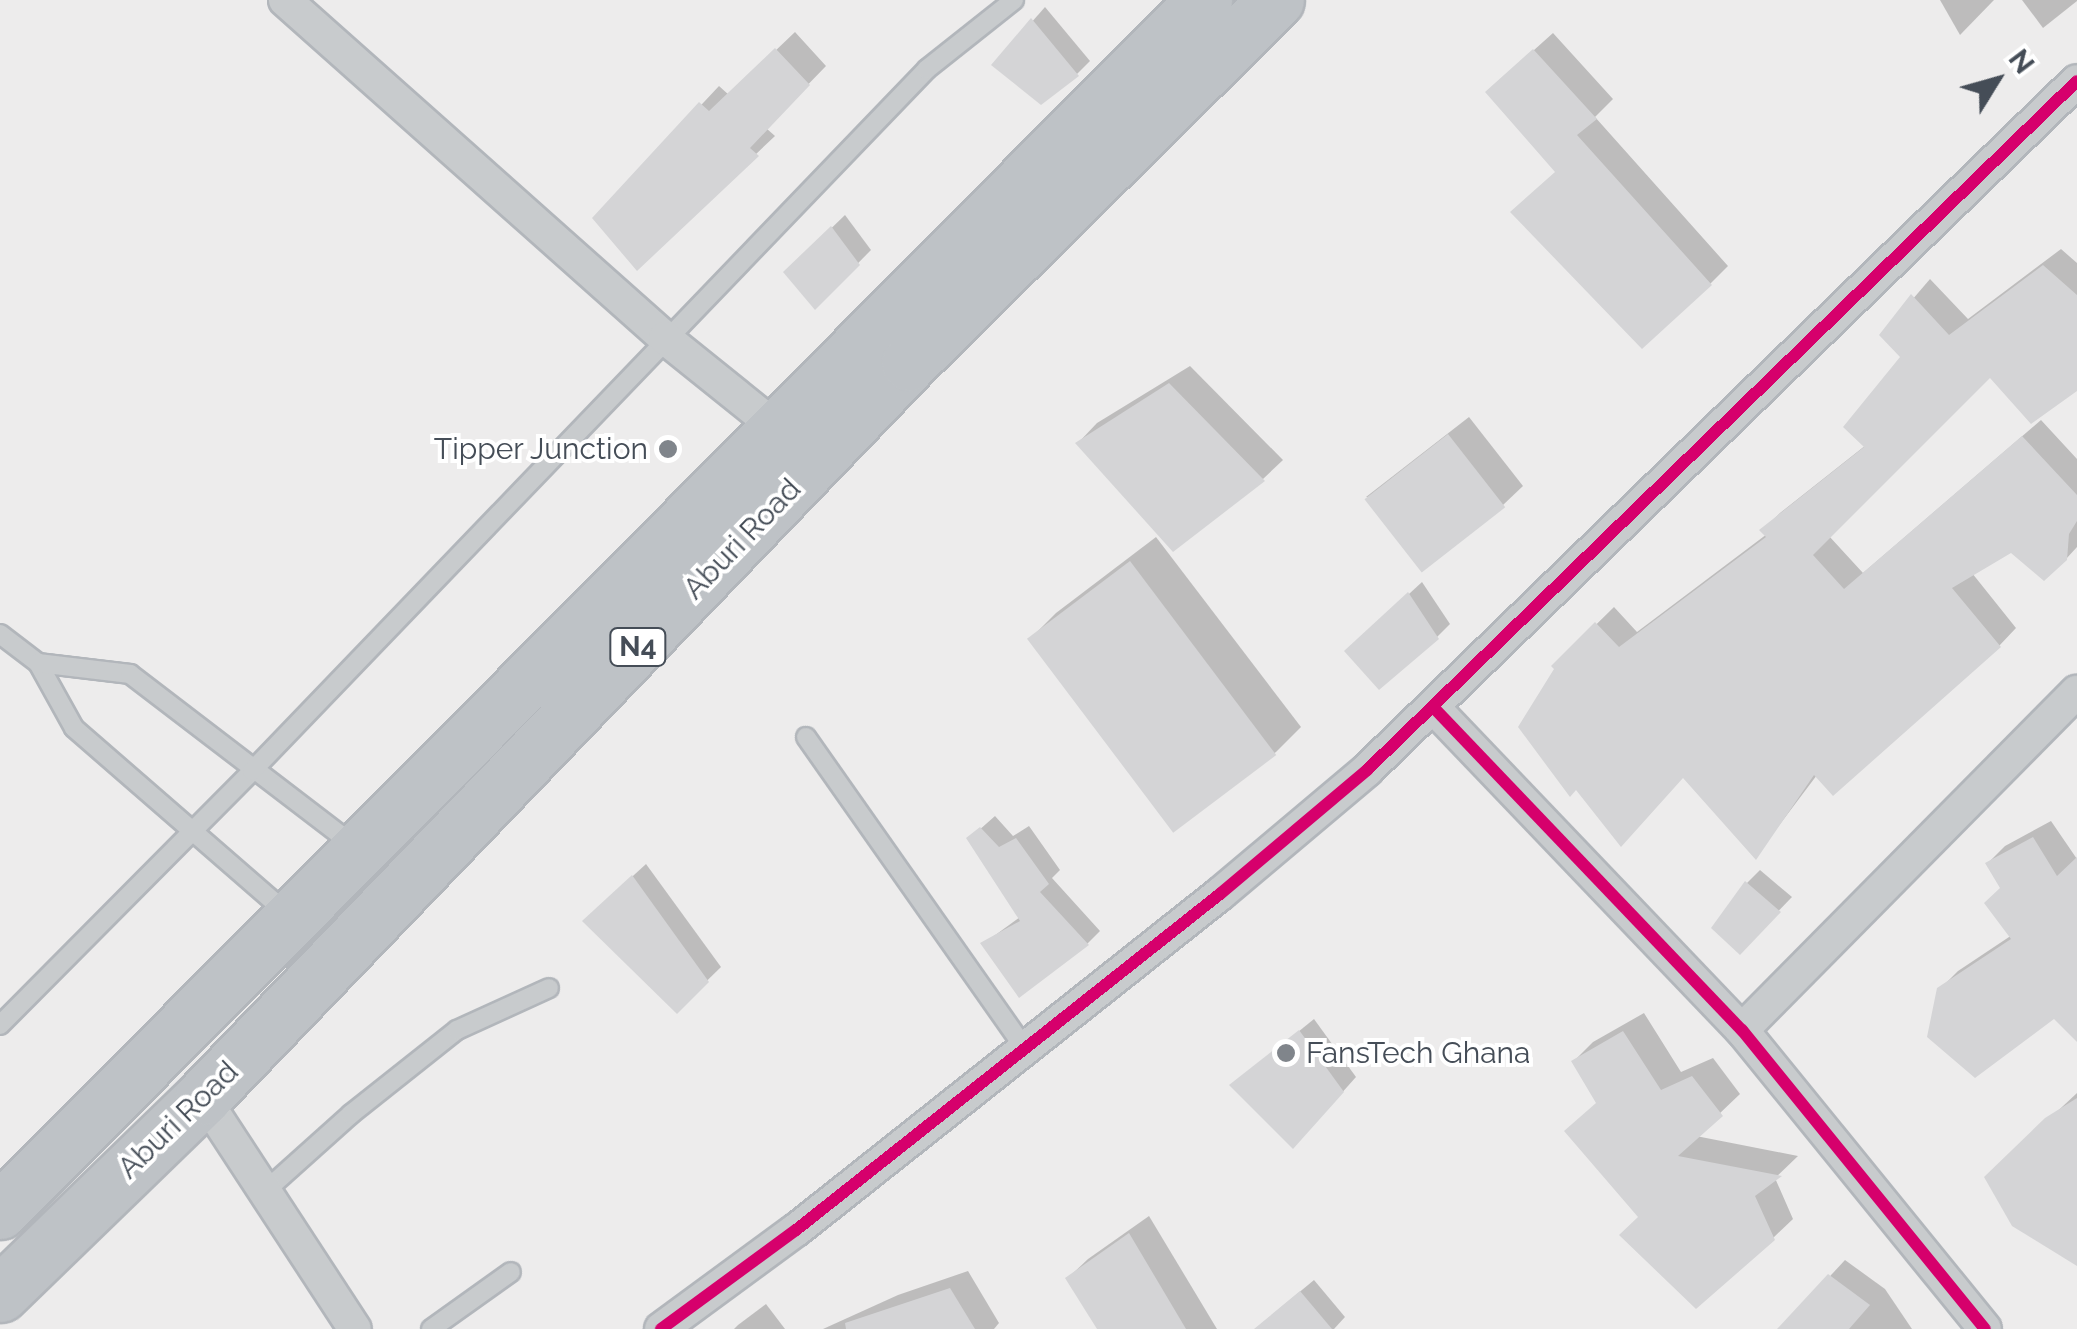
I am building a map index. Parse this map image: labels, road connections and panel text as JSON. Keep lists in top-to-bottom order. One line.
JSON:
{"streets":{"highway":["Aburi Road","N4"]},"places":["Tipper Junction","FansTech Ghana"],"north":"top right"}
